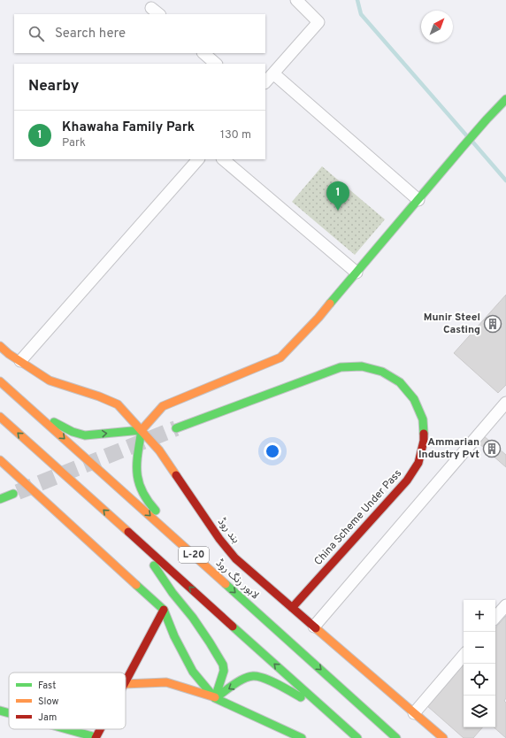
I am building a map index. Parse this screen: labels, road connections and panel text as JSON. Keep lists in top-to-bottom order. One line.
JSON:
{"streets":{"main road":["China Scheme Under Pass","بند روڈ","L-20","لاہور رنگ روڈ"]},"crossings":[["China Scheme Under Pass","بند روڈ"]],"places":{"building":["Munir Steel Casting","Ammarian Industry Pvt"]},"legend":["Fast","Slow","Jam"],"north":"top right","page":{"search":"Search here","heading":"Nearby","list":[{"mark":"1","name":"Khawaha Family Park","note":"Park","value":"130 m"}],"pins":"1","map_buttons":["+","−"]}}
